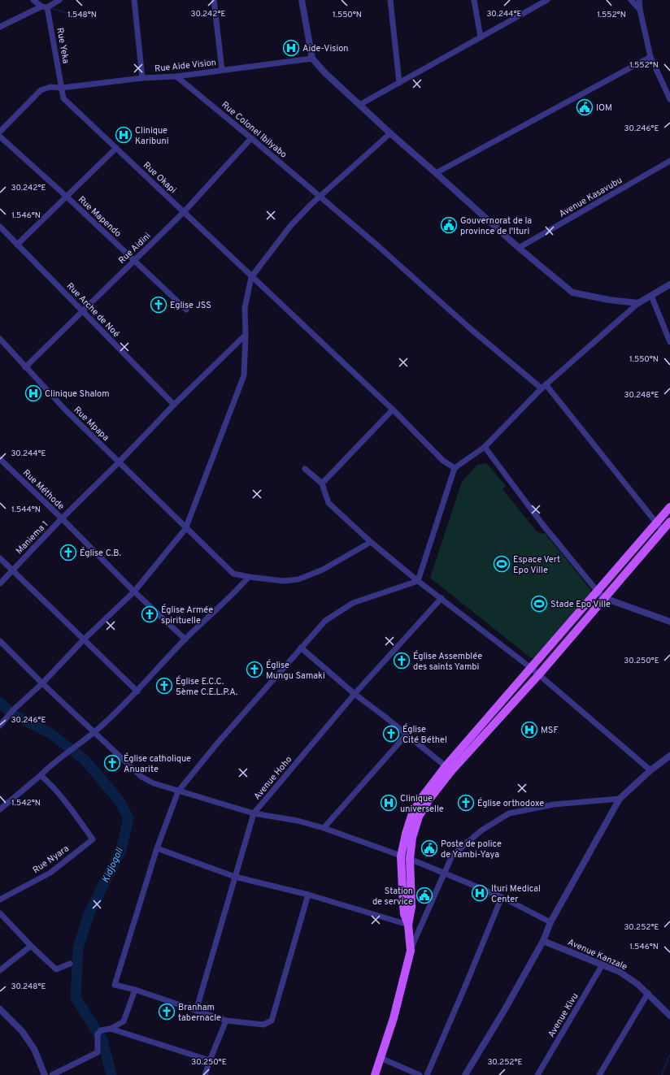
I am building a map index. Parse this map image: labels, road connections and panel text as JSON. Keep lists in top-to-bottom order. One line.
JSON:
{"streets":{"street":["Rue Yeka","Rue Aide Vision","Rue Colonel Ibilyabo","Rue Okapi","Avenue Kasavubu","Rue Mapendo","Rue Aidini","Rue Arche de Noé","Rue Mpapa","Rue Méthode","Maniema 1","Avenue Hoho","Rue Nyara","Avenue Kanzale","Avenue Kivu"]},"crossings":[["Rue Yeka","Rue Aide Vision"],["Rue Yeka","Rue Okapi"],["Rue Aide Vision","Rue Colonel Ibilyabo"],["Rue Aide Vision","Rue Okapi"],["Rue Colonel Ibilyabo","Rue Aidini"],["Rue Okapi","Rue Aidini"],["Rue Mapendo","Rue Aidini"],["Rue Aidini","Rue Arche de Noé"],["Rue Aidini","Rue Mpapa"],["Rue Arche de Noé","Maniema 1"],["Rue Mpapa","Maniema 1"],["Rue Méthode","Maniema 1"],["Avenue Kanzale","Avenue Kivu"]],"water":["Kidjogoli"],"places":{"hospital":["Aide-Vision","Clinique Karibuni","Clinique Shalom","MSF","Clinique universelle","Ituri Medical Center"],"public building":["IOM","Gouvernorat de la province de l'Ituri","Poste de police de Yambi-Yaya","Station de service"],"church":["Eglise JSS","Église C.B.","Église Armée spirituelle","Église Assemblée des saints Yambi","Église Mungu Samaki","Église E.C.C. 5ème C.E.L.P.A.","Église Cité Béthel","Église catholique Anuarite","Église orthodoxe","Branham tabernacle"],"sports":["Espace Vert Epo Ville","Stade Epo Ville"]},"coordinates":["30.242°E","30.244°E","1.550°N","1.552°N","1.548°N","30.246°E","1.546°N","30.248°E","1.544°N","30.250°E","1.542°N","30.252°E"]}
